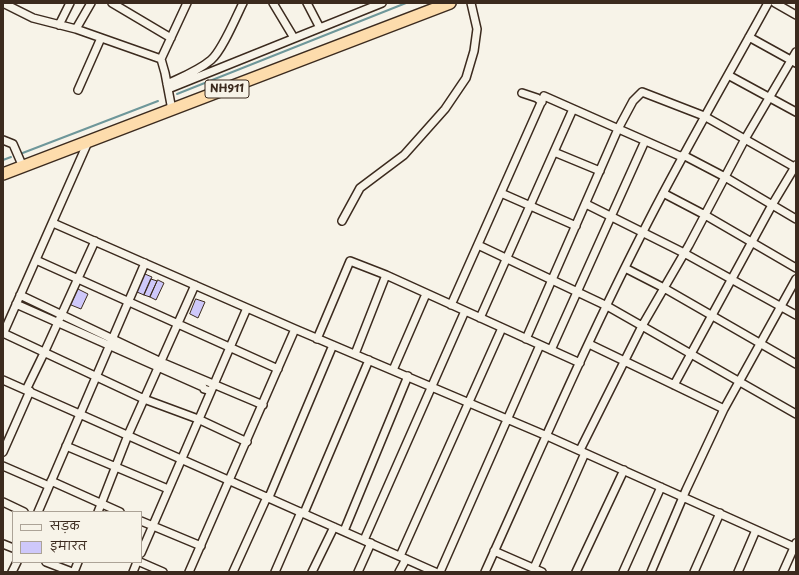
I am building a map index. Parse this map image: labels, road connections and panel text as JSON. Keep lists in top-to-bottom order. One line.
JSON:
{"streets":{"highway":["NH911"]},"legend":["सड़क","इमारत"]}
